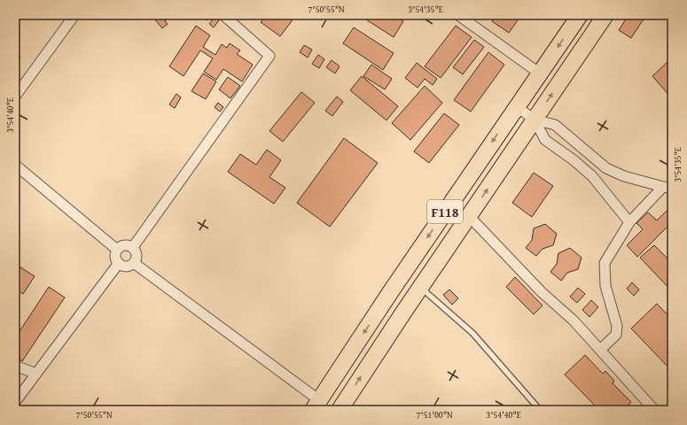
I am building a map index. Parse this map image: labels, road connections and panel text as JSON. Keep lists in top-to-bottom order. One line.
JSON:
{"streets":{"main road":["F118"]},"coordinates":["7°50'55\"N","3°54'35\"E","3°54'40\"E","7°51'00\"N"]}
